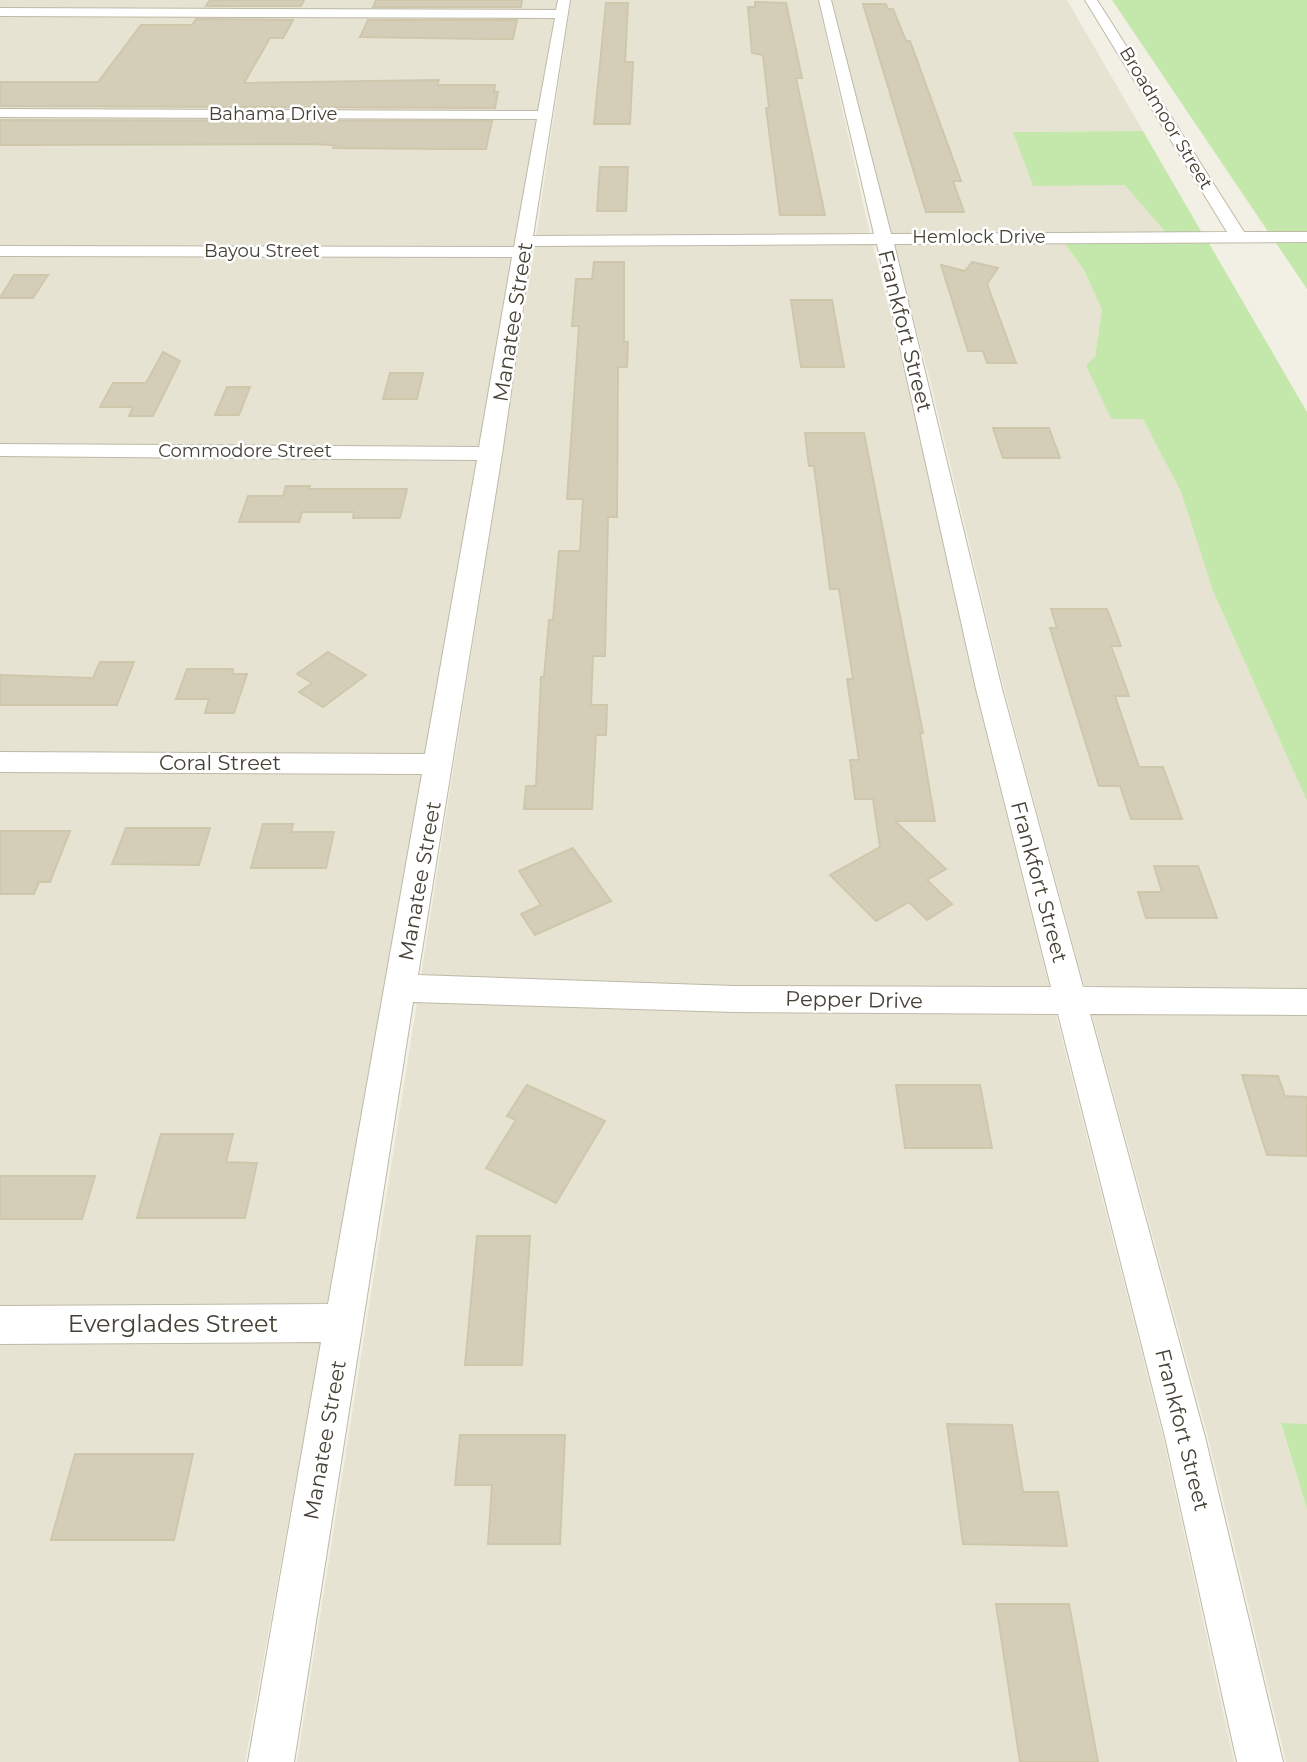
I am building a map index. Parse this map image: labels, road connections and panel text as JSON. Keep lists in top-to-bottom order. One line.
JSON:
{"streets":{"street":["Bahama Drive","Broadmoor Street","Hemlock Drive","Bayou Street","Manatee Street","Frankfort Street","Commodore Street","Coral Street","Pepper Drive","Everglades Street"]},"crossings":[["Bahama Drive","Manatee Street"],["Broadmoor Street","Hemlock Drive"],["Hemlock Drive","Bayou Street"],["Hemlock Drive","Manatee Street"],["Hemlock Drive","Frankfort Street"],["Bayou Street","Manatee Street"],["Manatee Street","Commodore Street"],["Manatee Street","Coral Street"],["Manatee Street","Pepper Drive"],["Manatee Street","Everglades Street"],["Frankfort Street","Pepper Drive"]]}
